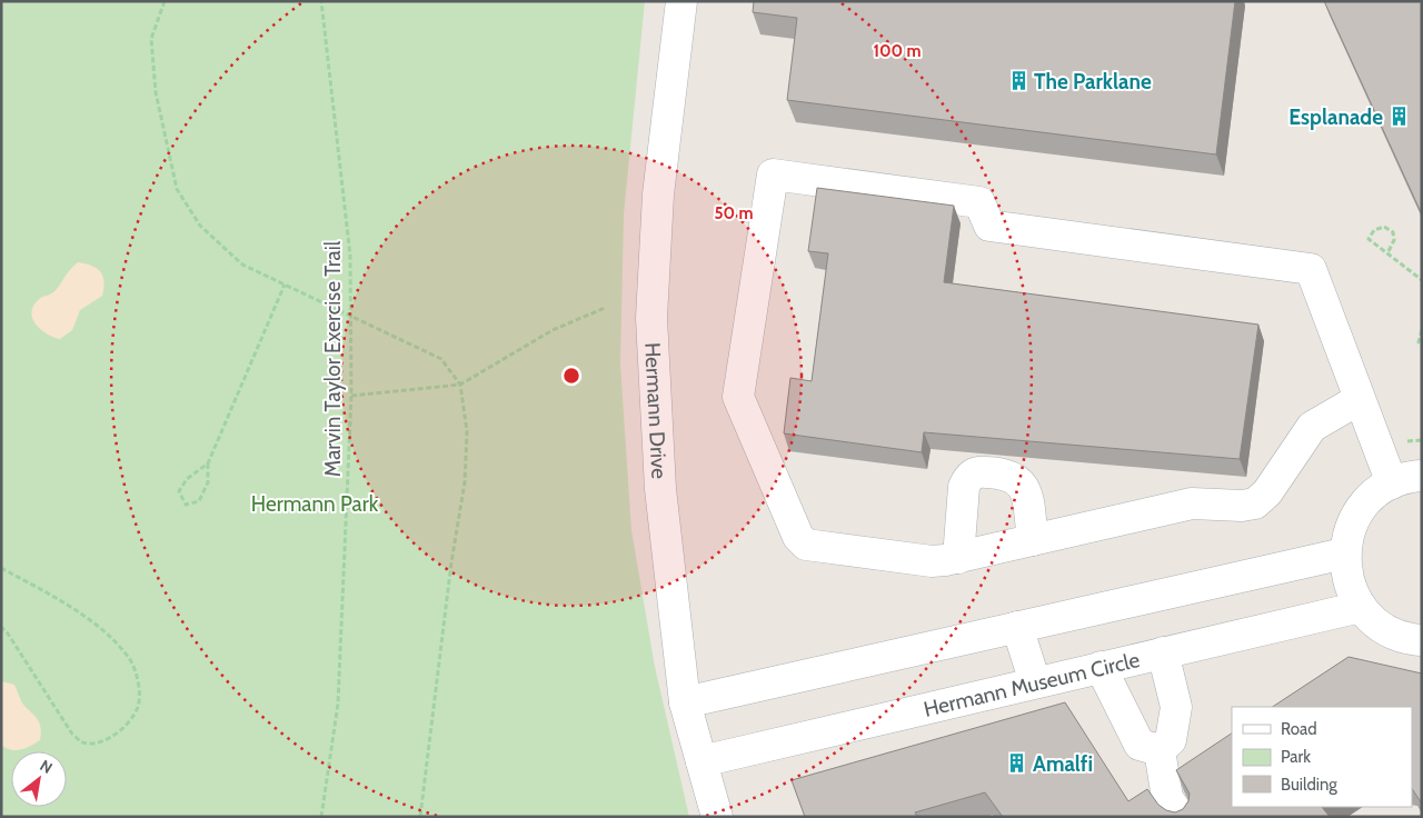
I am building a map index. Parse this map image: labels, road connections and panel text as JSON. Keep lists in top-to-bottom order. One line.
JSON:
{"streets":{"street":["Hermann Drive","Hermann Museum Circle"],"path":["Marvin Taylor Exercise Trail"]},"crossings":[["Hermann Drive","Hermann Museum Circle"]],"parks":["Hermann Park"],"places":{"building":["The Parklane","Esplanade","Amalfi"]},"legend":["Road","Park","Building"],"north":"top right","rings":["100 m","50 m"]}
